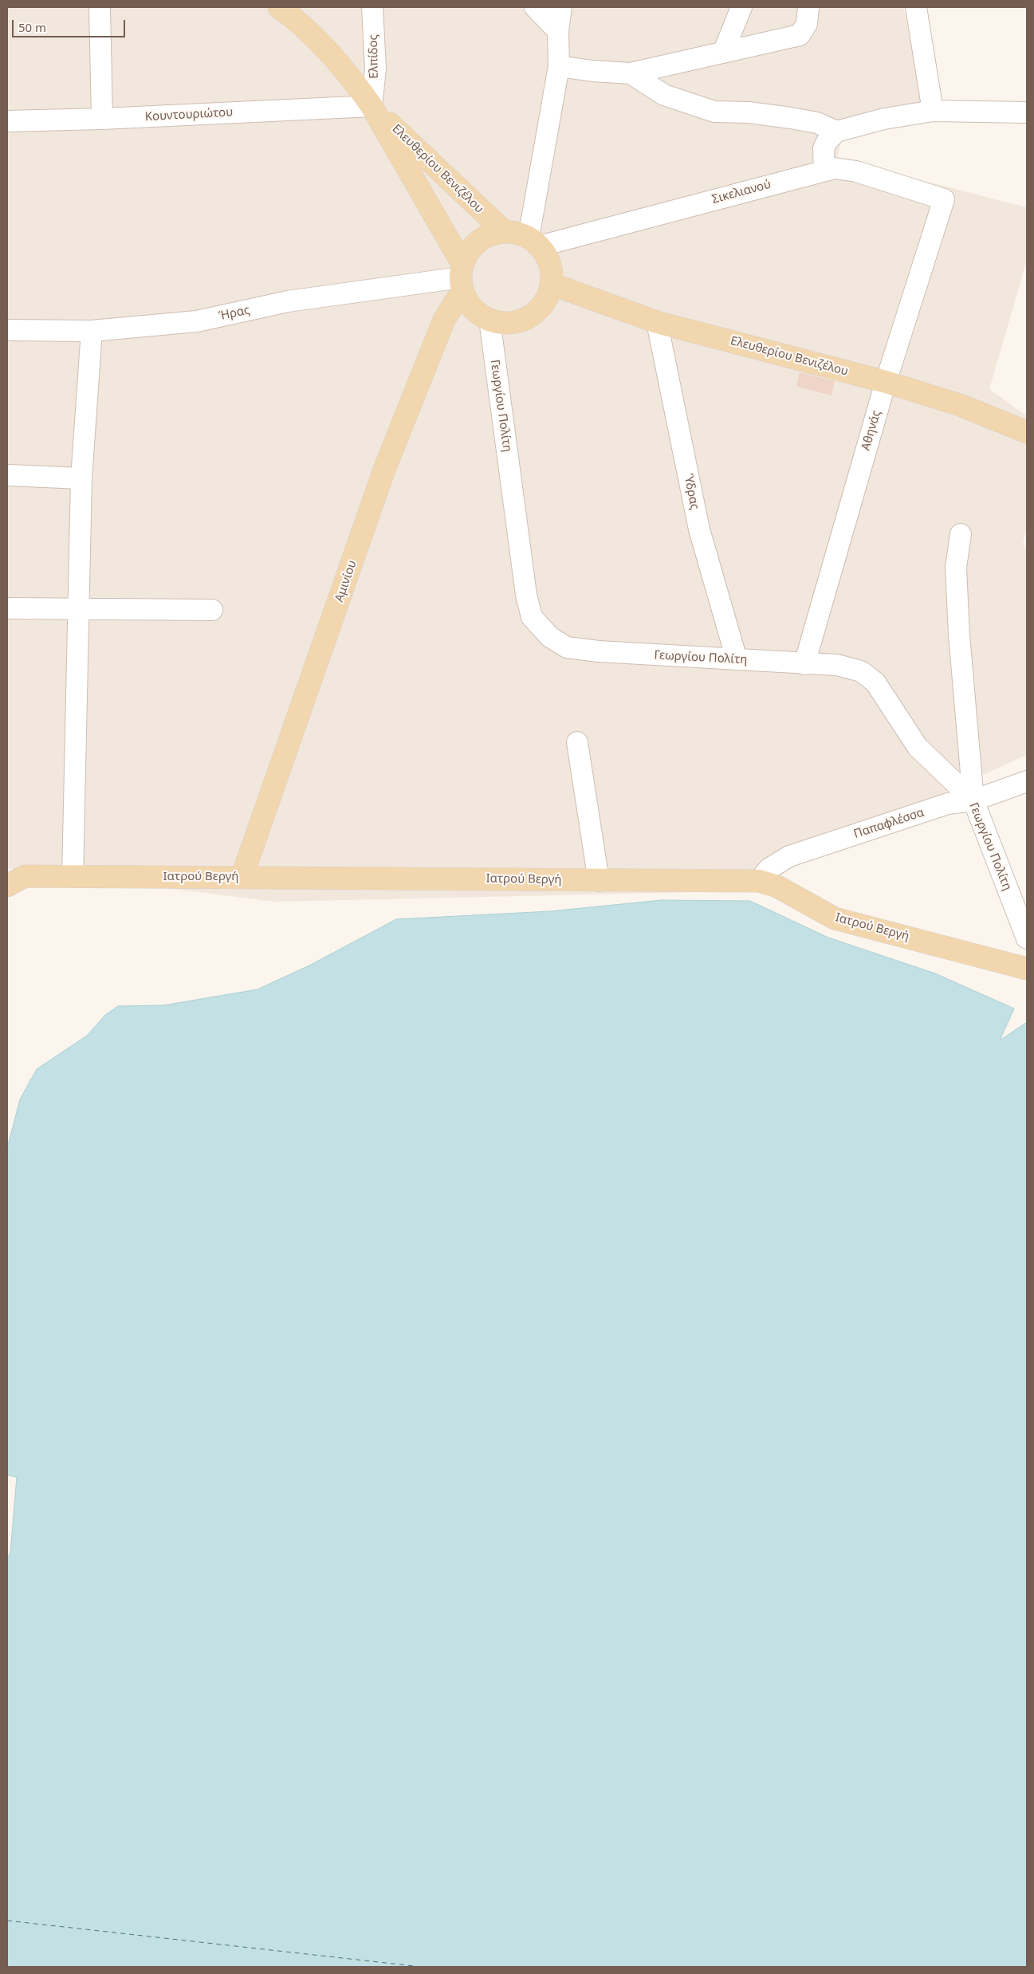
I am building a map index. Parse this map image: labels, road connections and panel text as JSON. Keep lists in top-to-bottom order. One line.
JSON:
{"streets":{"main road":["Ελευθερίου Βενιζέλου","Αμινίου","Ιατρού Βεργή"],"street":["Ελπίδος","Κουντουριώτου","Σικελιανού","Ήρας","Γεωργίου Πολίτη","Αθηνάς","Ύδρας","Παπαφλέσσα"]},"crossings":[["Ελπίδος","Κουντουριώτου"],["Ελπίδος","Ελευθερίου Βενιζέλου"],["Κουντουριώτου","Ελευθερίου Βενιζέλου"],["Ελευθερίου Βενιζέλου","Σικελιανού"],["Ελευθερίου Βενιζέλου","Ήρας"],["Ελευθερίου Βενιζέλου","Γεωργίου Πολίτη"],["Ελευθερίου Βενιζέλου","Αθηνάς"],["Ελευθερίου Βενιζέλου","Ύδρας"],["Ελευθερίου Βενιζέλου","Αμινίου"],["Σικελιανού","Ήρας"],["Σικελιανού","Γεωργίου Πολίτη"],["Σικελιανού","Αθηνάς"],["Σικελιανού","Αμινίου"],["Ήρας","Γεωργίου Πολίτη"],["Ήρας","Αμινίου"],["Γεωργίου Πολίτη","Αθηνάς"],["Γεωργίου Πολίτη","Ύδρας"],["Γεωργίου Πολίτη","Αμινίου"],["Γεωργίου Πολίτη","Παπαφλέσσα"],["Αμινίου","Ιατρού Βεργή"],["Παπαφλέσσα","Ιατρού Βεργή"]],"scale_bar":"50 m"}
